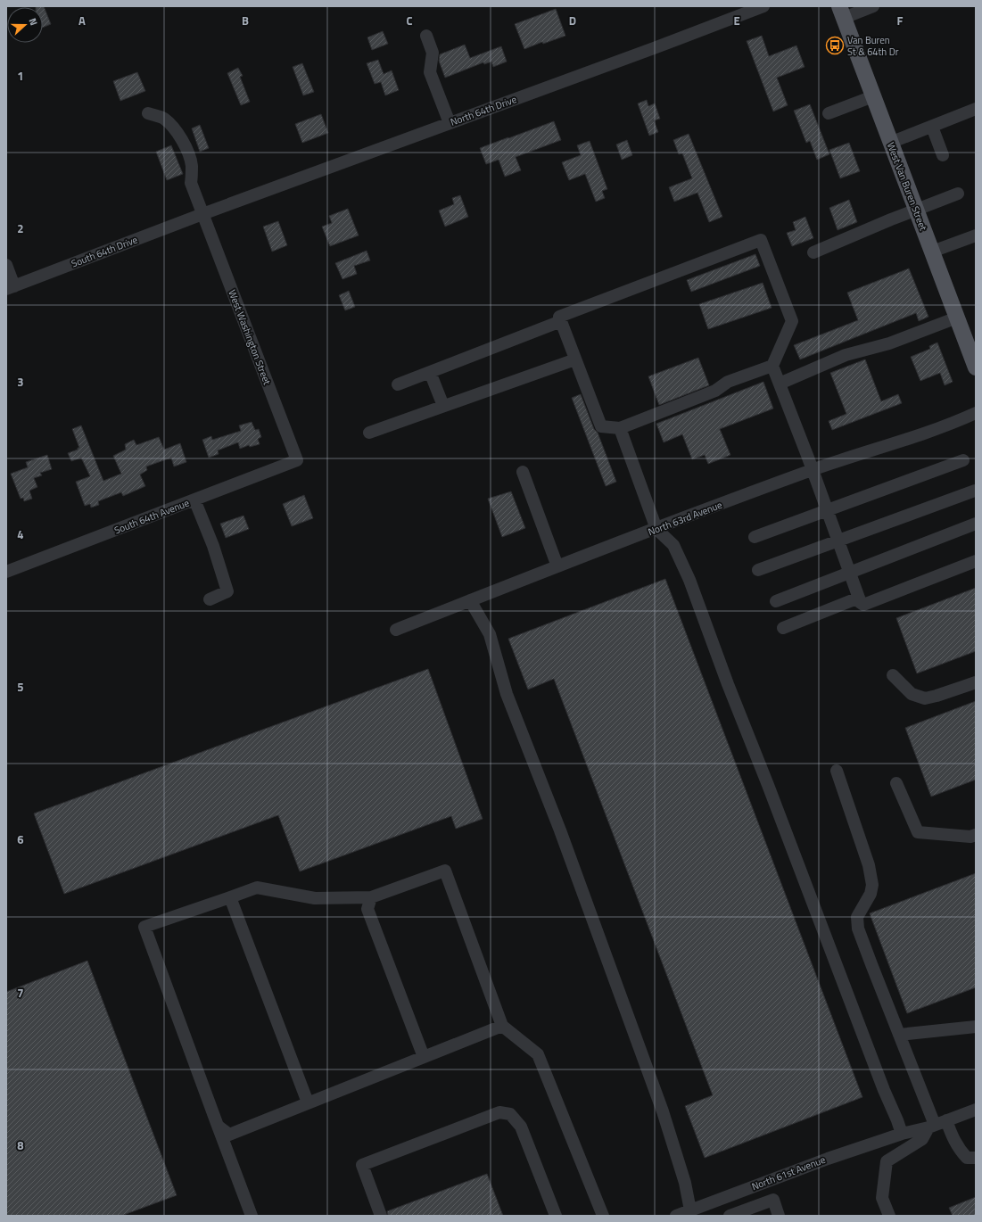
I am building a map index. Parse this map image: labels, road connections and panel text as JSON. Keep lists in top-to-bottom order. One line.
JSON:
{"streets":{"main road":["West Van Buren Street"],"street":["North 64th Drive","South 64th Drive","West Washington Street","South 64th Avenue","North 63rd Avenue","North 61st Avenue"]},"crossings":[["North 64th Drive","South 64th Drive"],["North 64th Drive","West Washington Street"],["South 64th Drive","West Washington Street"],["West Washington Street","South 64th Avenue"]],"places":{"bus stop":["Van Buren St & 64th Dr"]},"north":"right","grid":{"columns":["A","B","C","D","E","F"],"rows":["1","2","3","4","5","6","7","8"]}}
